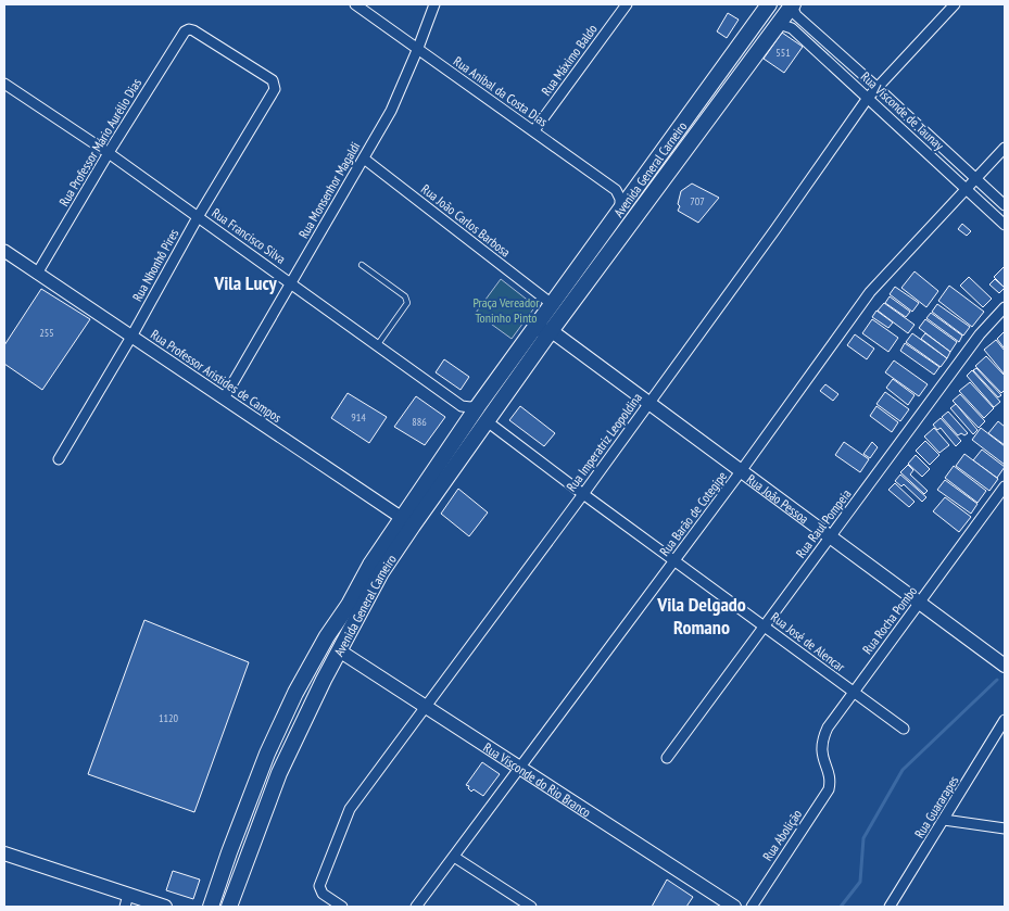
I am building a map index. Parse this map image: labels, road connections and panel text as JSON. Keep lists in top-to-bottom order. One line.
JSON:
{"streets":{"main road":["Avenida General Carneiro","Rua João Pessoa","Rua Visconde do Rio Branco"],"street":["Rua Máximo Baldo","Rua Anibal da Costa Dias","Rua Visconde de Taunay","Rua Professor Mário Aurélio Dias","Rua Monsenhor Magaldi","Rua João Carlos Barbosa","Rua Francisco Silva","Rua Nhonhô Pires","Rua Professor Aristides de Campos","Rua Imperatriz Leopoldina","Rua Barão de Cotegipe","Rua Raul Pompeia","Rua Rocha Pombo","Rua José de Alencar","Rua Guararapes","Rua Abolição"]},"crossings":[["Rua Máximo Baldo","Rua Anibal da Costa Dias"],["Rua Anibal da Costa Dias","Avenida General Carneiro"],["Rua Anibal da Costa Dias","Rua Monsenhor Magaldi"],["Rua Visconde de Taunay","Avenida General Carneiro"],["Rua Visconde de Taunay","Rua Imperatriz Leopoldina"],["Rua Visconde de Taunay","Rua Barão de Cotegipe"],["Rua Professor Mário Aurélio Dias","Rua Francisco Silva"],["Rua Professor Mário Aurélio Dias","Rua Nhonhô Pires"],["Rua Professor Mário Aurélio Dias","Rua Professor Aristides de Campos"],["Avenida General Carneiro","Rua João Carlos Barbosa"],["Avenida General Carneiro","Rua Francisco Silva"],["Avenida General Carneiro","Rua Professor Aristides de Campos"],["Avenida General Carneiro","Rua João Pessoa"],["Avenida General Carneiro","Rua José de Alencar"],["Avenida General Carneiro","Rua Visconde do Rio Branco"],["Rua Monsenhor Magaldi","Rua João Carlos Barbosa"],["Rua Monsenhor Magaldi","Rua Francisco Silva"],["Rua Monsenhor Magaldi","Rua Professor Aristides de Campos"],["Rua Francisco Silva","Rua Nhonhô Pires"],["Rua Nhonhô Pires","Rua Professor Aristides de Campos"],["Rua Imperatriz Leopoldina","Rua João Pessoa"],["Rua Imperatriz Leopoldina","Rua José de Alencar"],["Rua Imperatriz Leopoldina","Rua Visconde do Rio Branco"],["Rua João Pessoa","Rua Barão de Cotegipe"],["Rua João Pessoa","Rua Raul Pompeia"],["Rua João Pessoa","Rua Rocha Pombo"],["Rua Barão de Cotegipe","Rua José de Alencar"],["Rua Barão de Cotegipe","Rua Visconde do Rio Branco"],["Rua Raul Pompeia","Rua José de Alencar"],["Rua Rocha Pombo","Rua José de Alencar"],["Rua Rocha Pombo","Rua Abolição"]],"districts":["Vila Lucy","Vila Delgado Romano"],"parks":["Praça Vereador Toninho Pinto"],"house_numbers":["551","707","255","914","886","1120"]}
